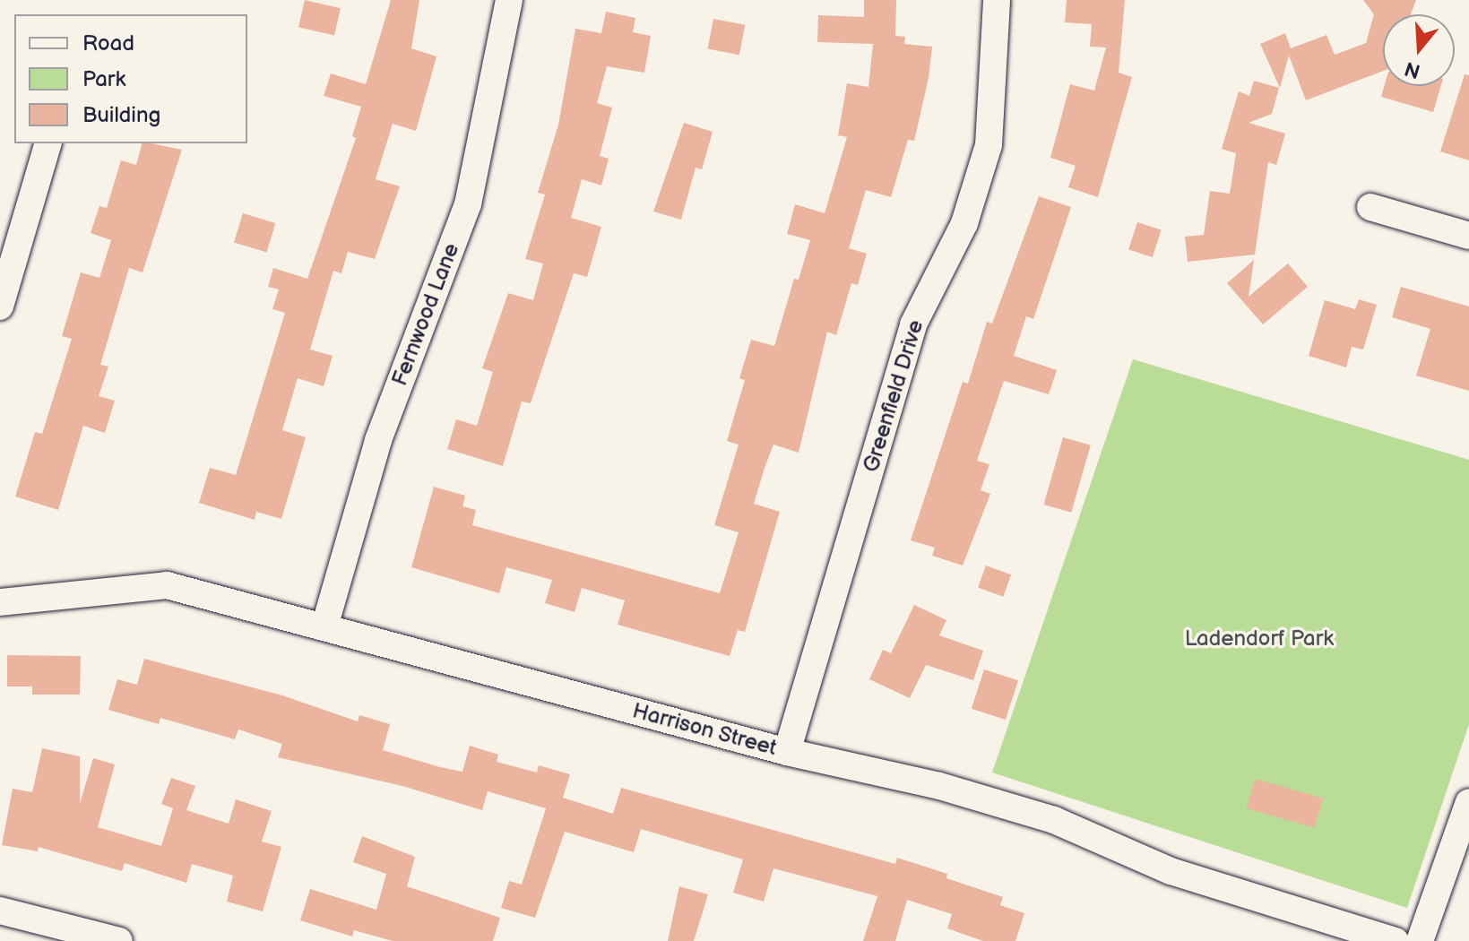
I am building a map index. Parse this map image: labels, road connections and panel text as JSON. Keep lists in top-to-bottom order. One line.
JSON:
{"streets":{"street":["Fernwood Lane","Greenfield Drive","Harrison Street"]},"crossings":[["Fernwood Lane","Harrison Street"],["Greenfield Drive","Harrison Street"]],"parks":["Ladendorf Park"],"legend":["Road","Park","Building"],"north":"bottom"}
